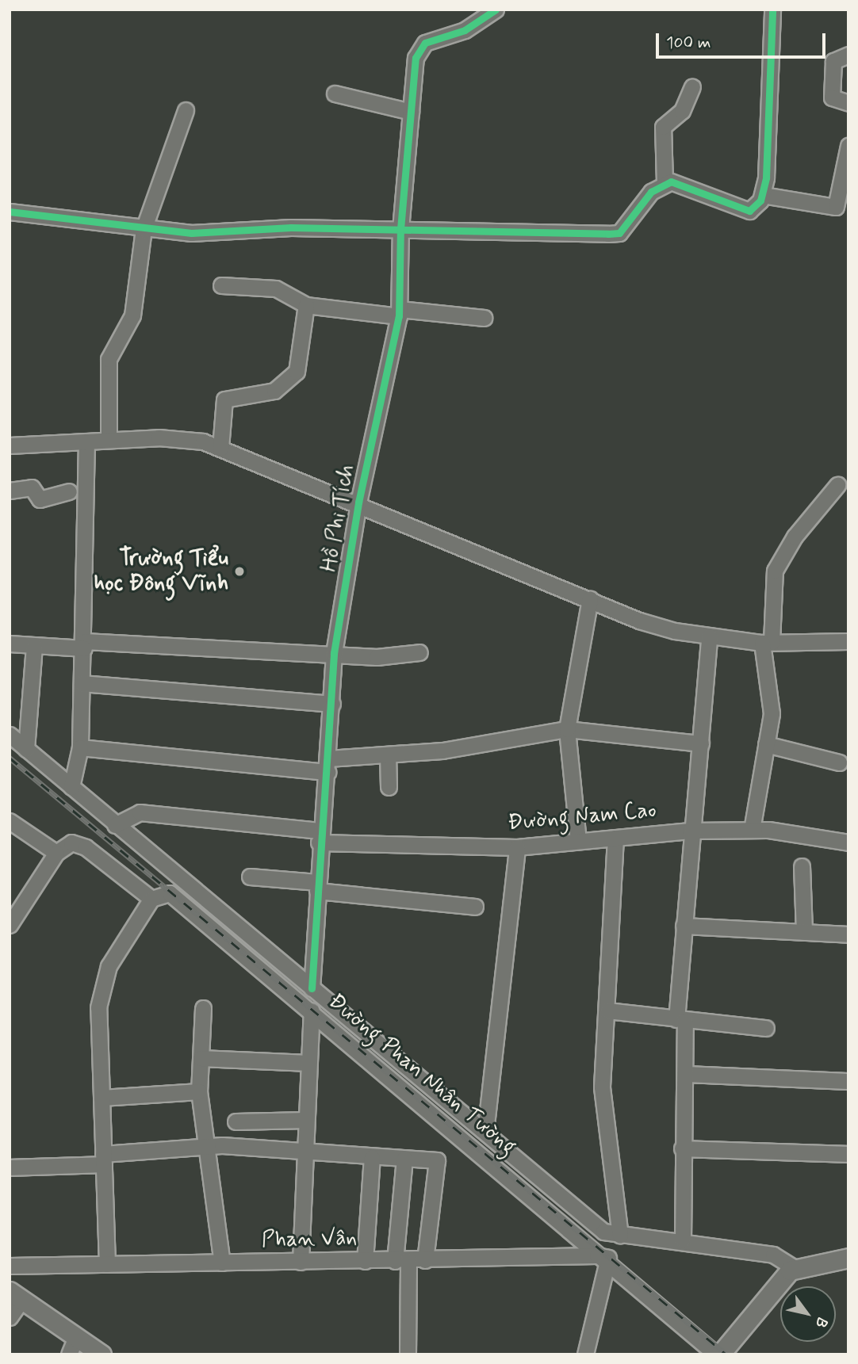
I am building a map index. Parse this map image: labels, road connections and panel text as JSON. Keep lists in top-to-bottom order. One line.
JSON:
{"streets":{"street":["Hồ Phi Tích","Đường Nam Cao","Đường Phan Nhân Tường","Phan Vân"]},"crossings":[["Hồ Phi Tích","Đường Nam Cao"],["Đường Phan Nhân Tường","Phan Vân"]],"places":["Trường Tiểu học Đông Vĩnh"],"scale_bar":"100 m","north":"bottom right"}
